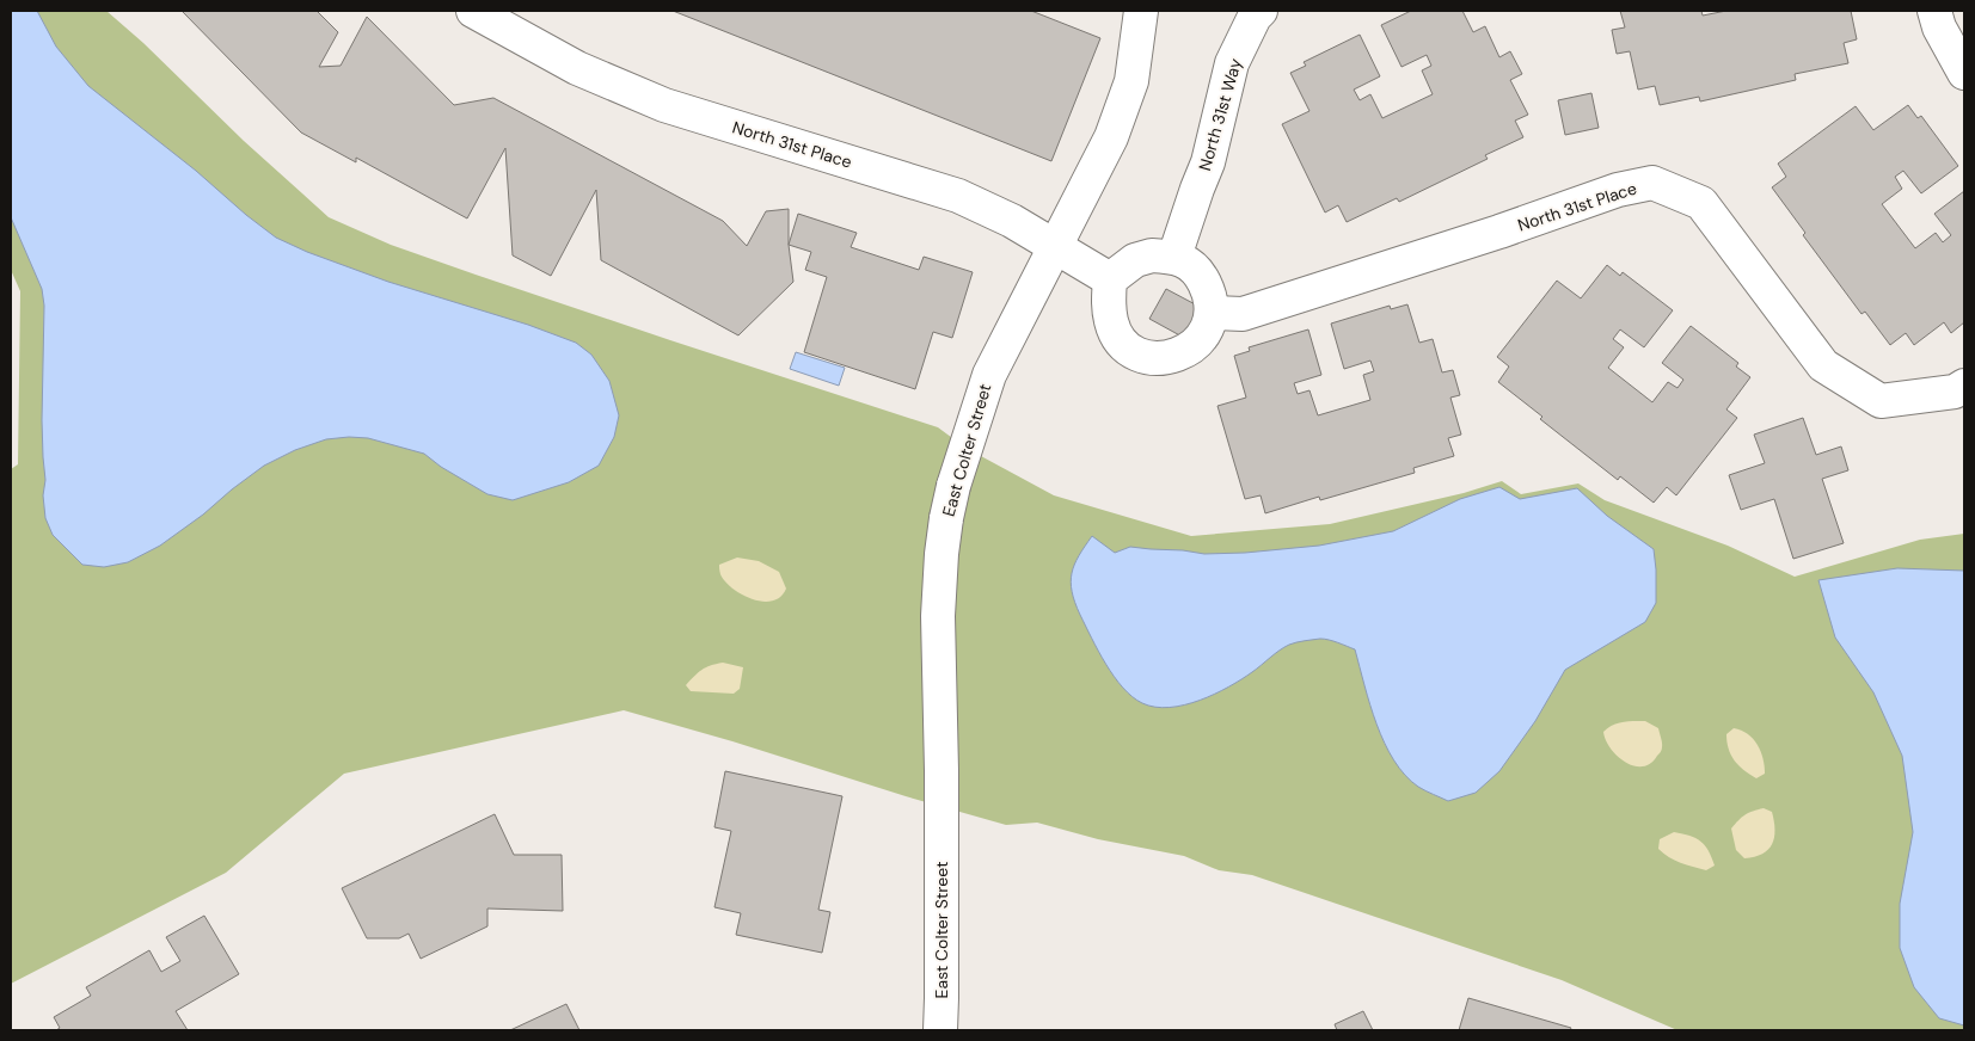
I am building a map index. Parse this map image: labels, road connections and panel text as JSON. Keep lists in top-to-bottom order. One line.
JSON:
{"streets":{"street":["North 31st Way","North 31st Place","East Colter Street"]},"crossings":[["North 31st Way","North 31st Place"],["North 31st Place","East Colter Street"]]}
